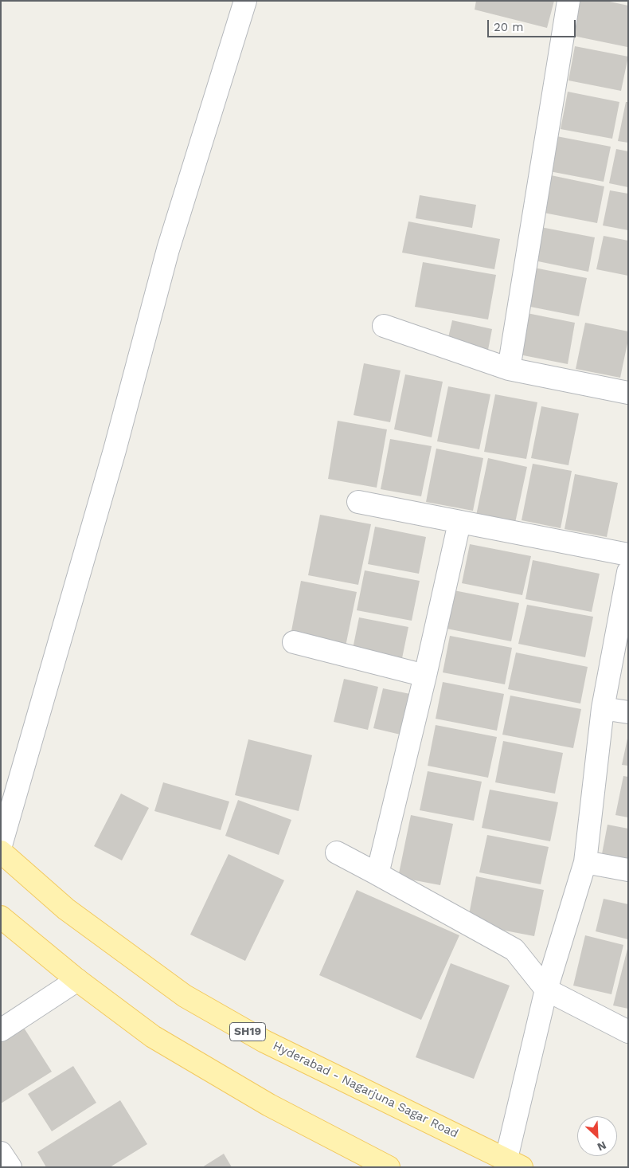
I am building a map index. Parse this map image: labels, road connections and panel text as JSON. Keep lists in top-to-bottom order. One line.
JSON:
{"streets":{"main road":["SH19","Hyderabad - Nagarjuna Sagar Road"]},"scale_bar":"20 m","north":"bottom right"}
